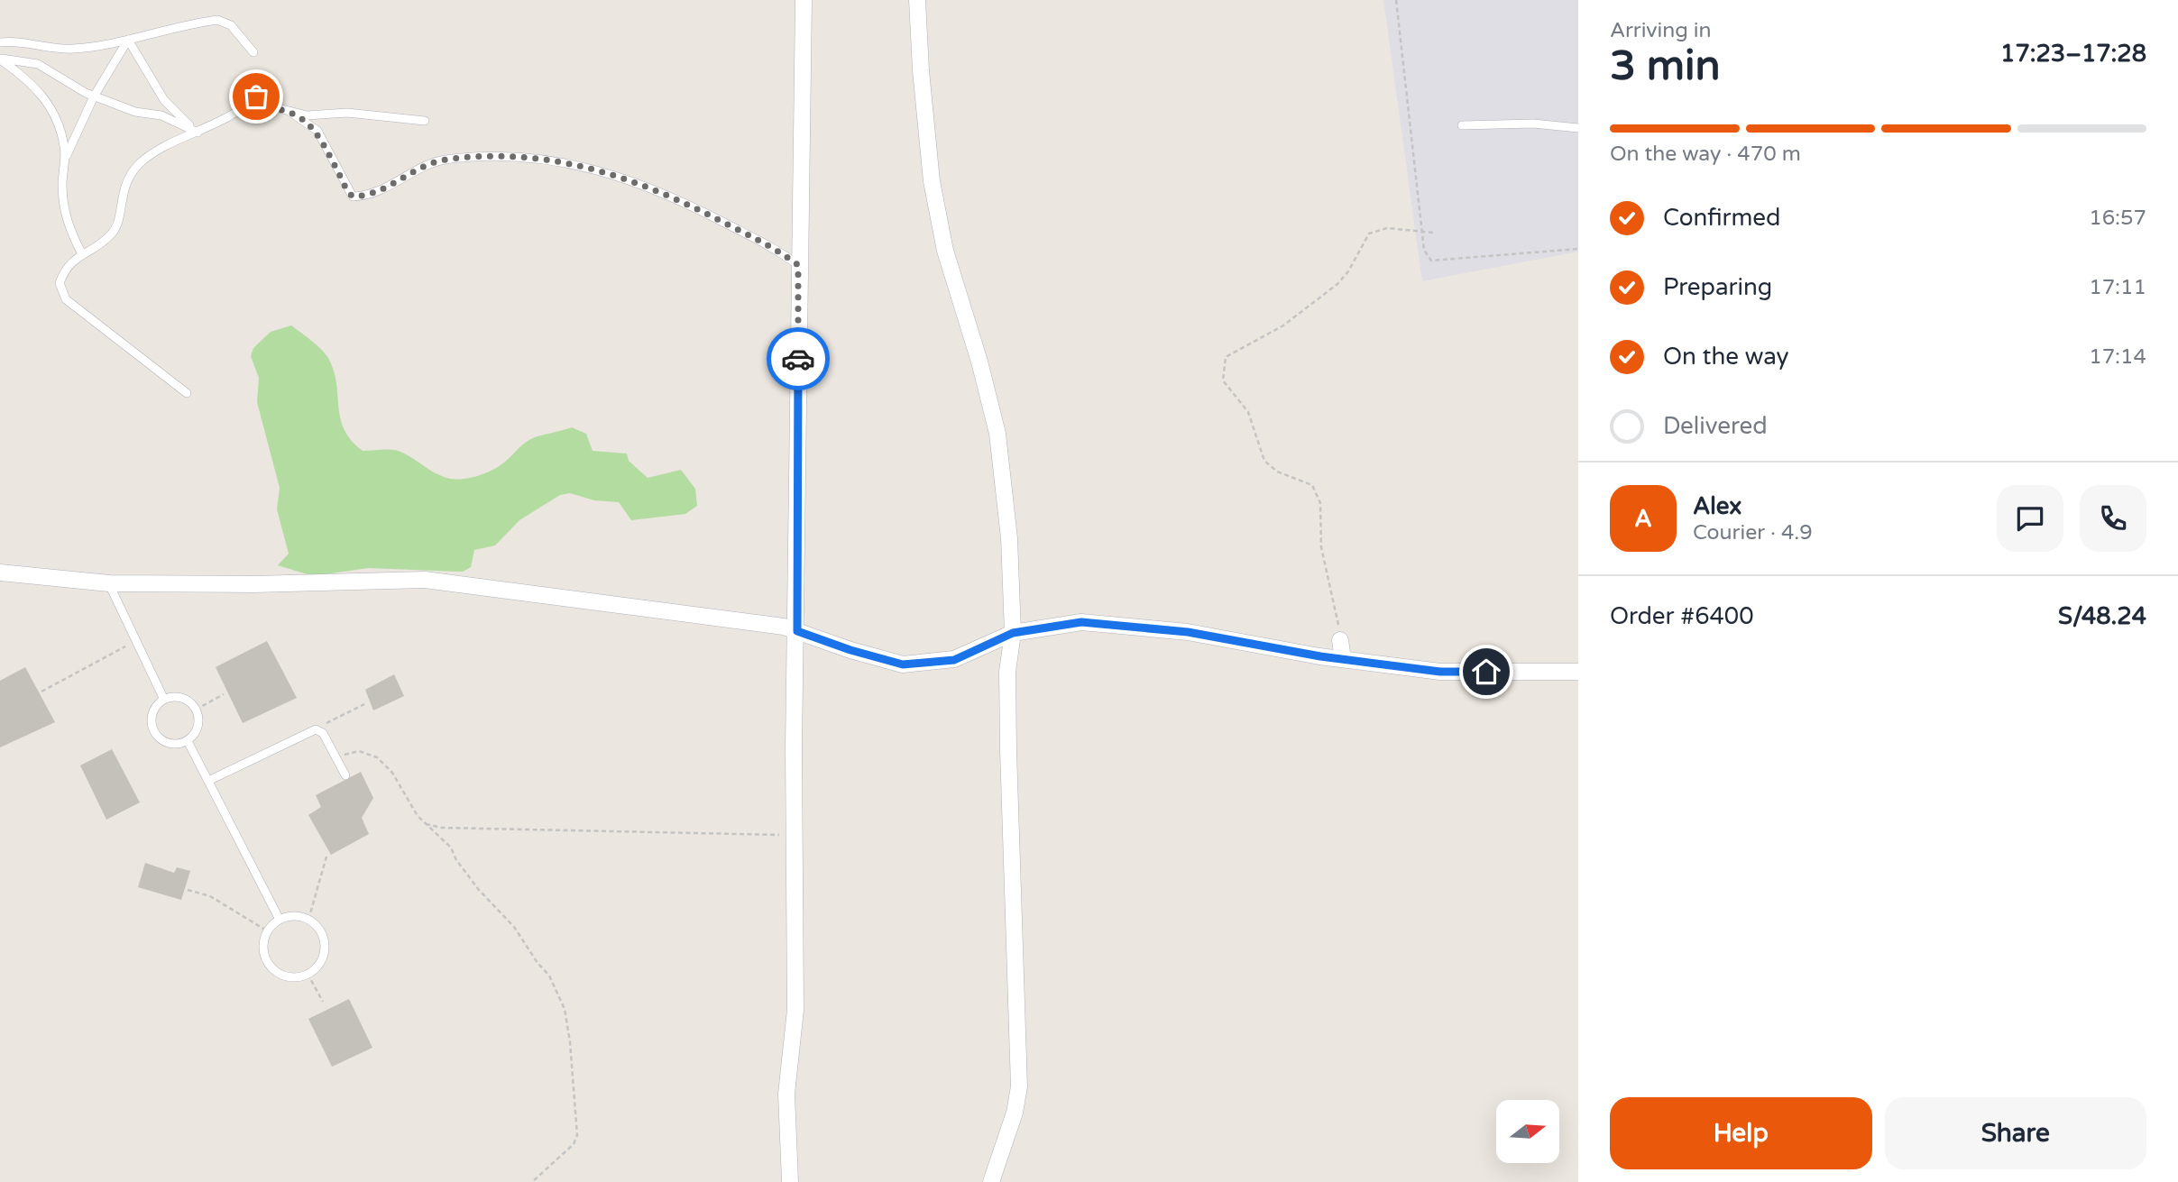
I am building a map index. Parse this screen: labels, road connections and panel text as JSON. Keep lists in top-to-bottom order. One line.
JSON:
{"north":"right","page":{"heading":["3 min","Arriving in","17:23–17:28"],"panel":["Alex","Courier · 4.9","Order #6400","S/48.24"],"bar":"On the way · 470 m","list":[["Confirmed","16:57"],["Preparing","17:11"],["On the way","17:14"],"Delivered"],"round":"A","buttons":["Help","Share"]}}
